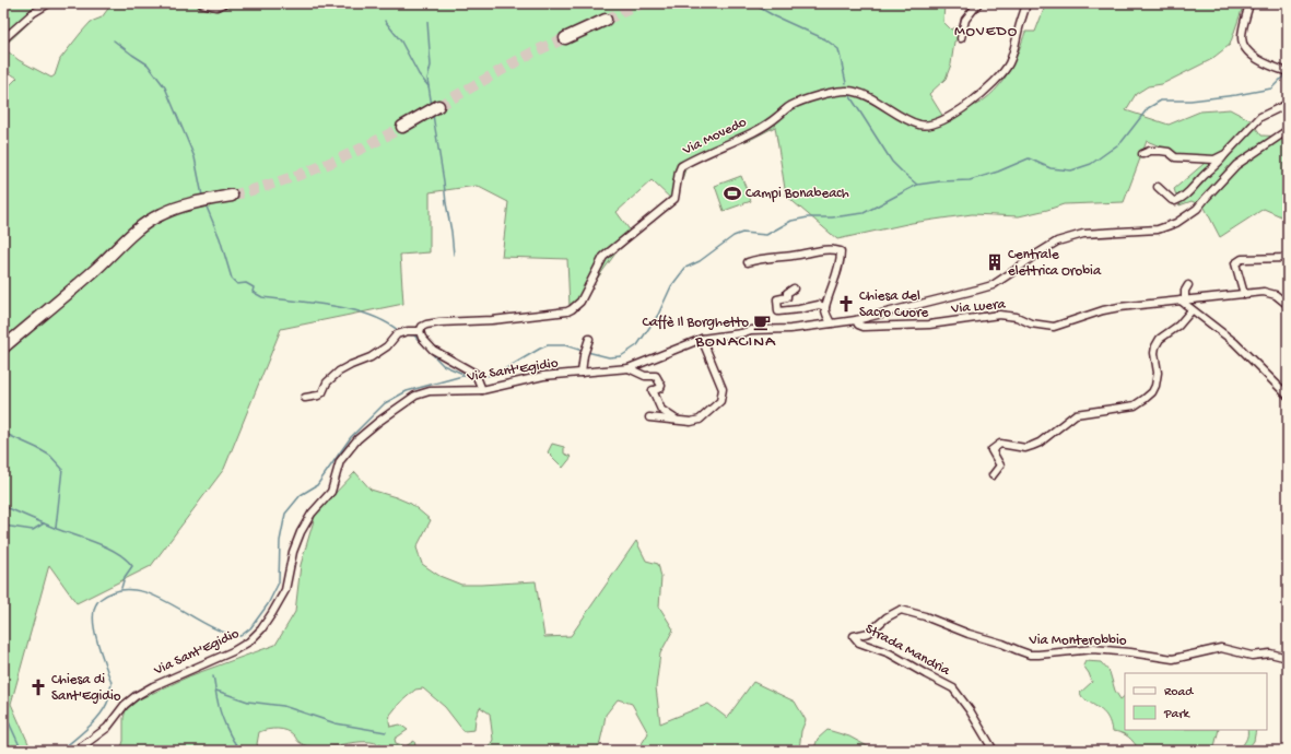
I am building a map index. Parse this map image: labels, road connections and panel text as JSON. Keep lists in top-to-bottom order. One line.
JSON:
{"streets":{"street":["Via Movedo","Via Luera","Via Sant'Egidio","Via Monterobbio","Strada Mandria"]},"crossings":[["Via Luera","Via Sant'Egidio"],["Via Monterobbio","Strada Mandria"]],"districts":["MOVEDO","BONACINA"],"places":{"sports":["Campi Bonabeach"],"building":["Centrale elettrica Orobia"],"church":["Chiesa del Sacro Cuore","Chiesa di Sant'Egidio"],"cafe":["Caffè Il Borghetto"]},"legend":["Road","Park"]}
